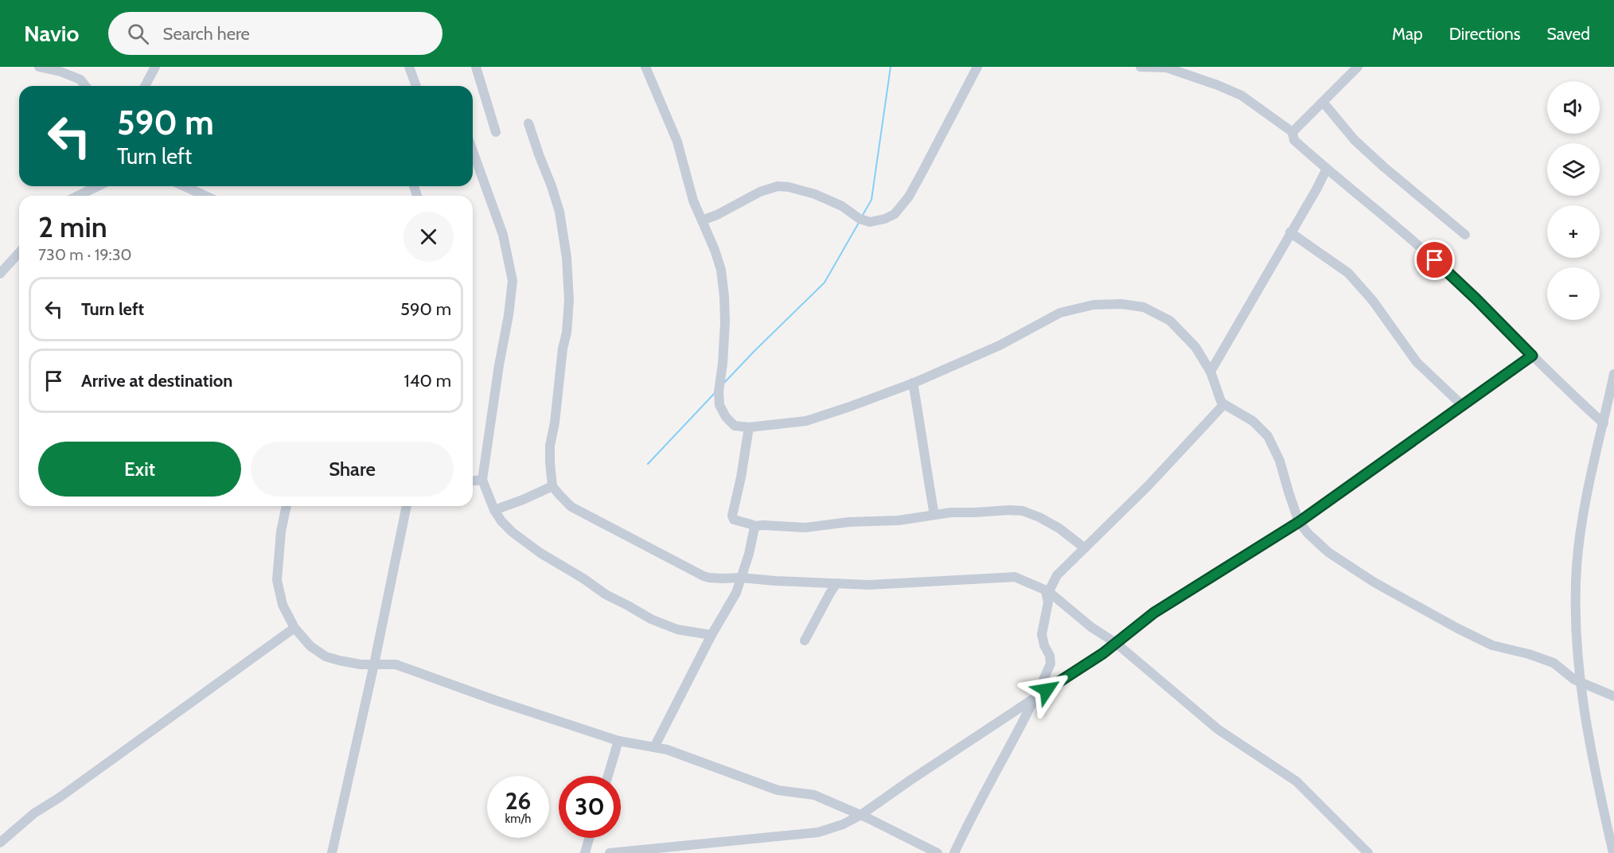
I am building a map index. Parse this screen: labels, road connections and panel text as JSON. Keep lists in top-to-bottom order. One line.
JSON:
{"page":{"header":"Navio","search":"Search here","nav":["Map","Directions","Saved"],"map_buttons":["+","−"],"turn":["590 m","Turn left"],"heading":["2 min","730 m · 19:30"],"list":[{"name":"Turn left","value":"590 m"},{"name":"Arrive at destination","value":"140 m"}],"buttons":["Exit","Share"],"speed":"26 km/h","limit":"30"}}
